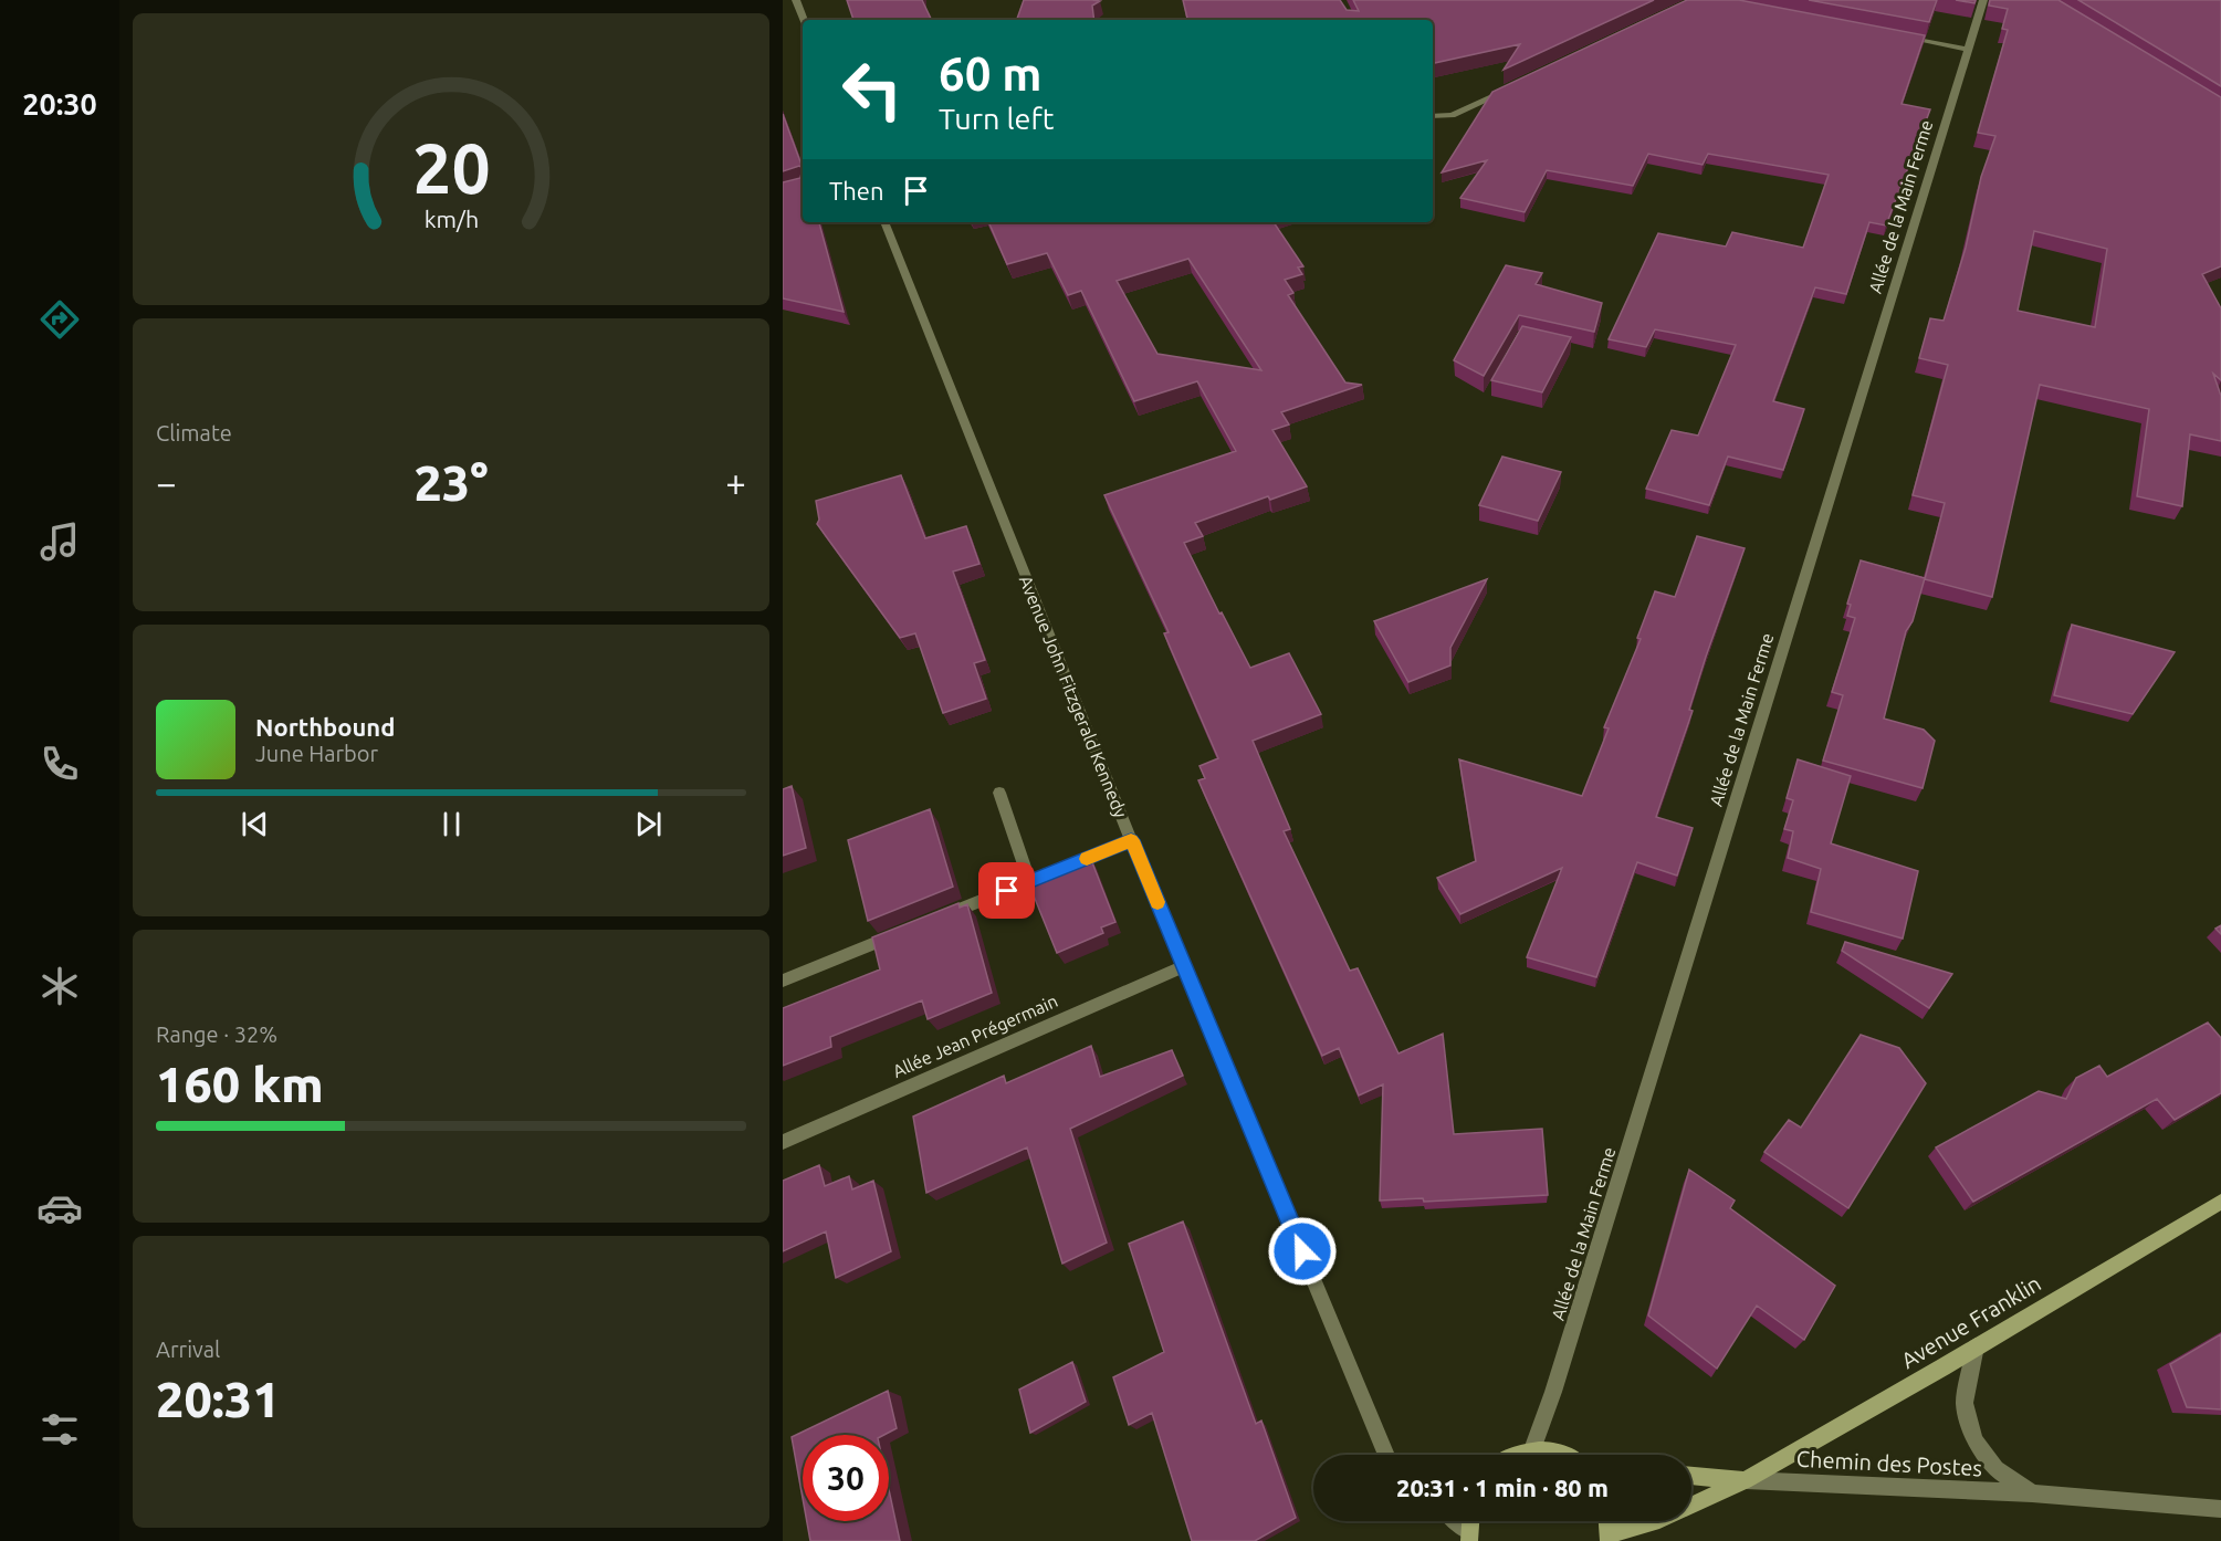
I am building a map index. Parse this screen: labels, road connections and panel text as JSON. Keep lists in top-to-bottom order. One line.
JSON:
{"streets":{"street":["Allée de la Main Ferme","Avenue John Fitzgerald Kennedy","Allée Jean Prégermain","Avenue Franklin","Chemin des Postes"]},"crossings":[["Avenue John Fitzgerald Kennedy","Allée Jean Prégermain"],["Avenue Franklin","Chemin des Postes"]],"page":{"tabs":"20:30","turn":["60 m","Turn left"],"then":"Then","tile":["Climate",["Range · 32%","160 km"],["Arrival","20:31"]],"heat":["−","23°","+"],"song":["Northbound","June Harbor"],"limit":"30","trip":"20:31 · 1 min · 80 m","gauge":["20","km/h"]}}
